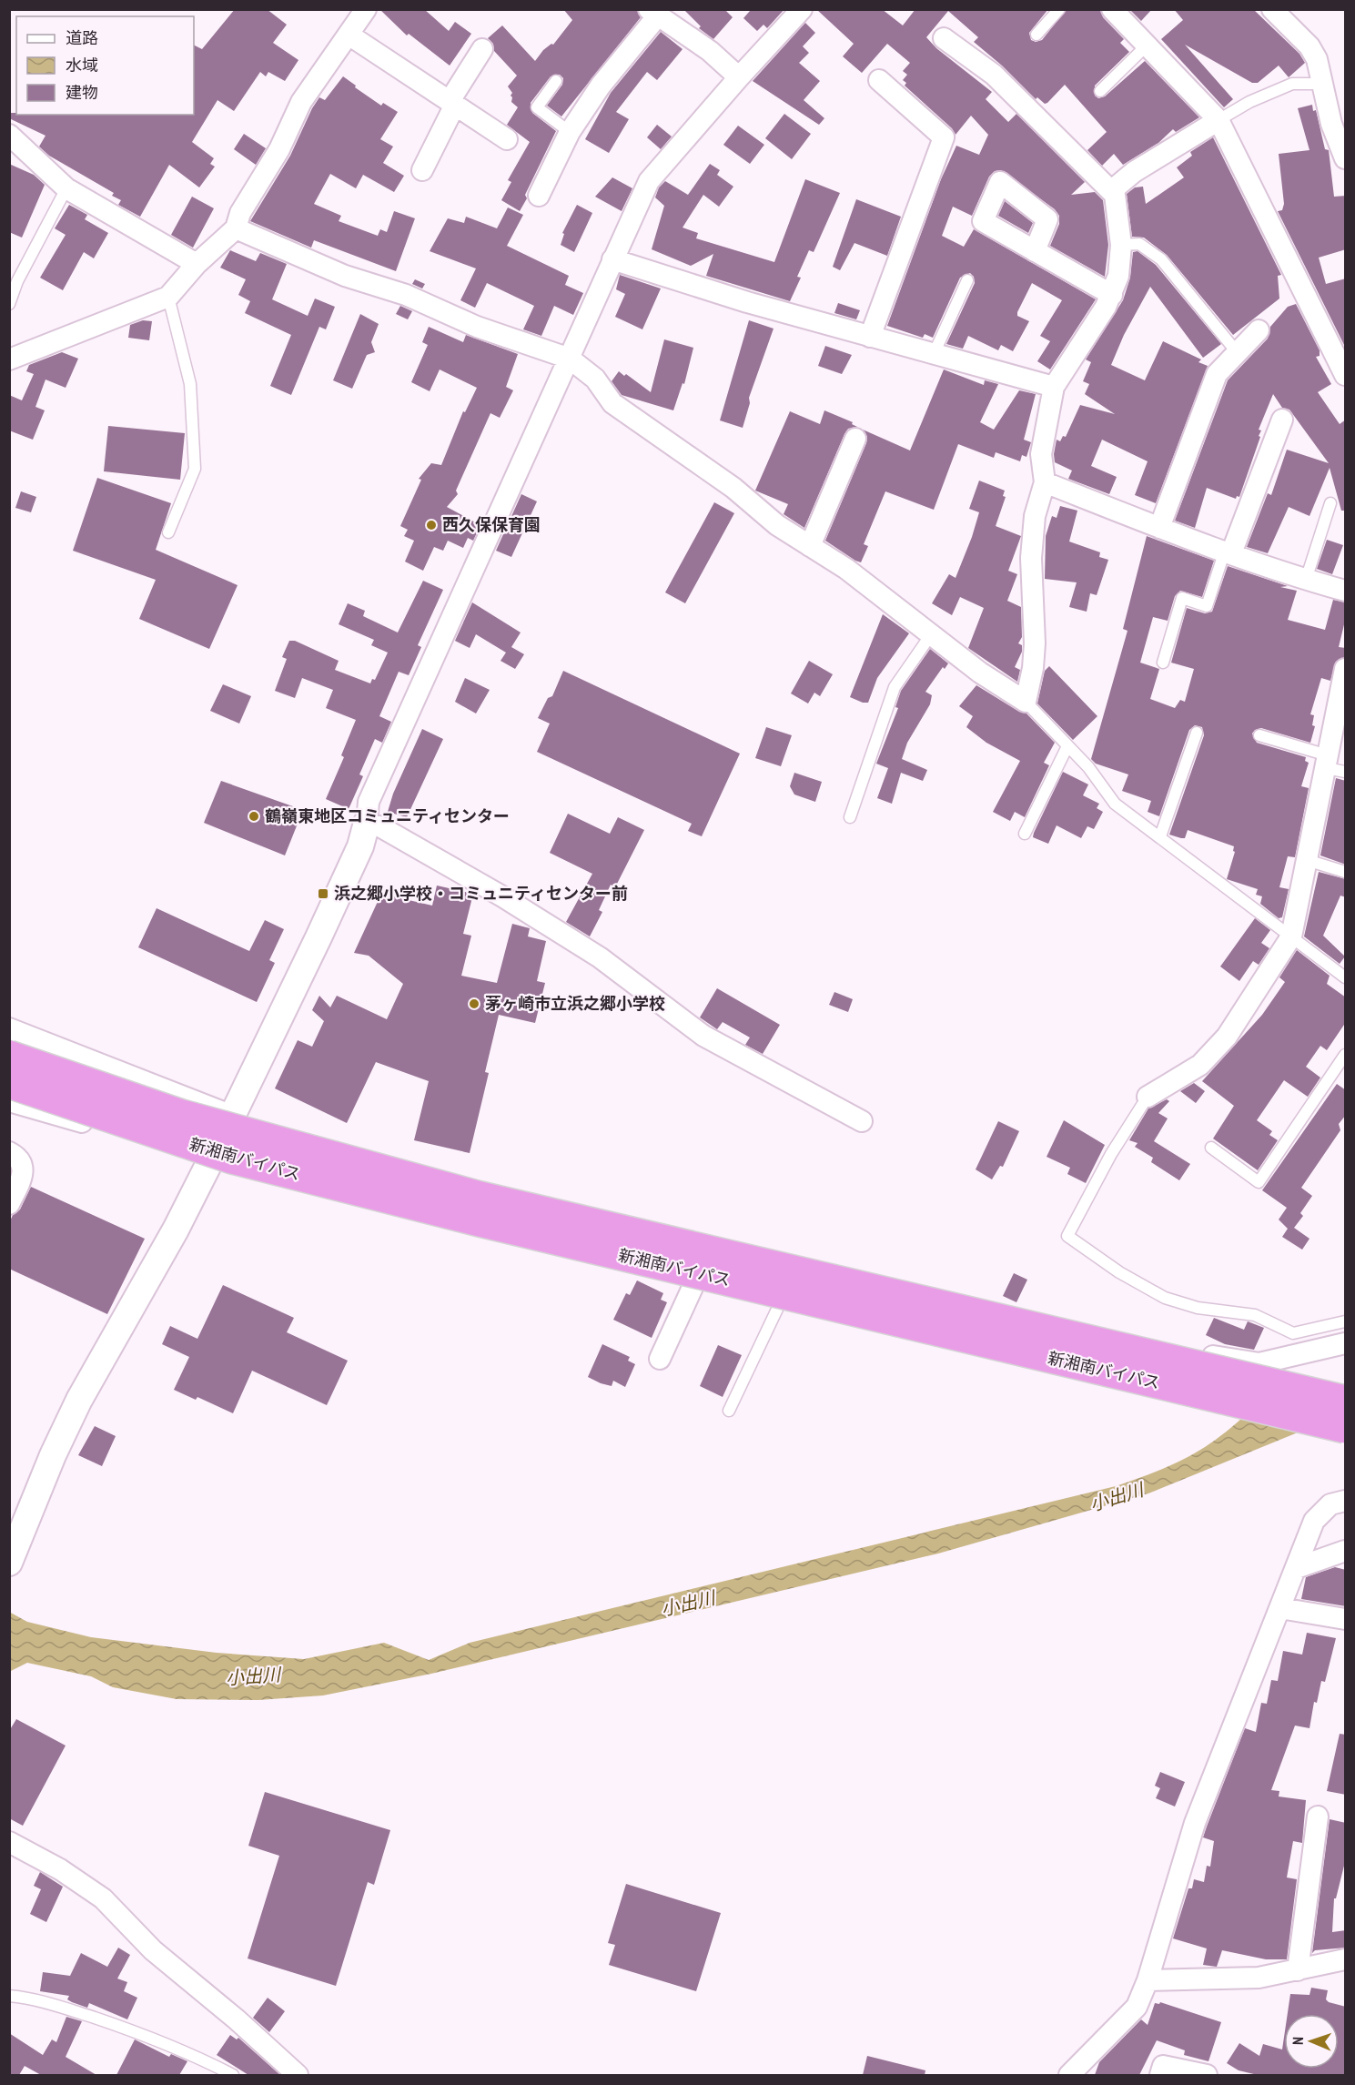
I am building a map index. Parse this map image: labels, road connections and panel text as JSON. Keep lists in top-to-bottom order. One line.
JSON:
{"streets":{"highway":["新湘南バイパス"]},"water":["小出川"],"places":{"other":["西久保保育園","鶴嶺東地区コミュニティセンター","茅ヶ崎市立浜之郷小学校"],"transit":["浜之郷小学校・コミュニティセンター前"]},"legend":["道路","水域","建物"],"north":"left"}
